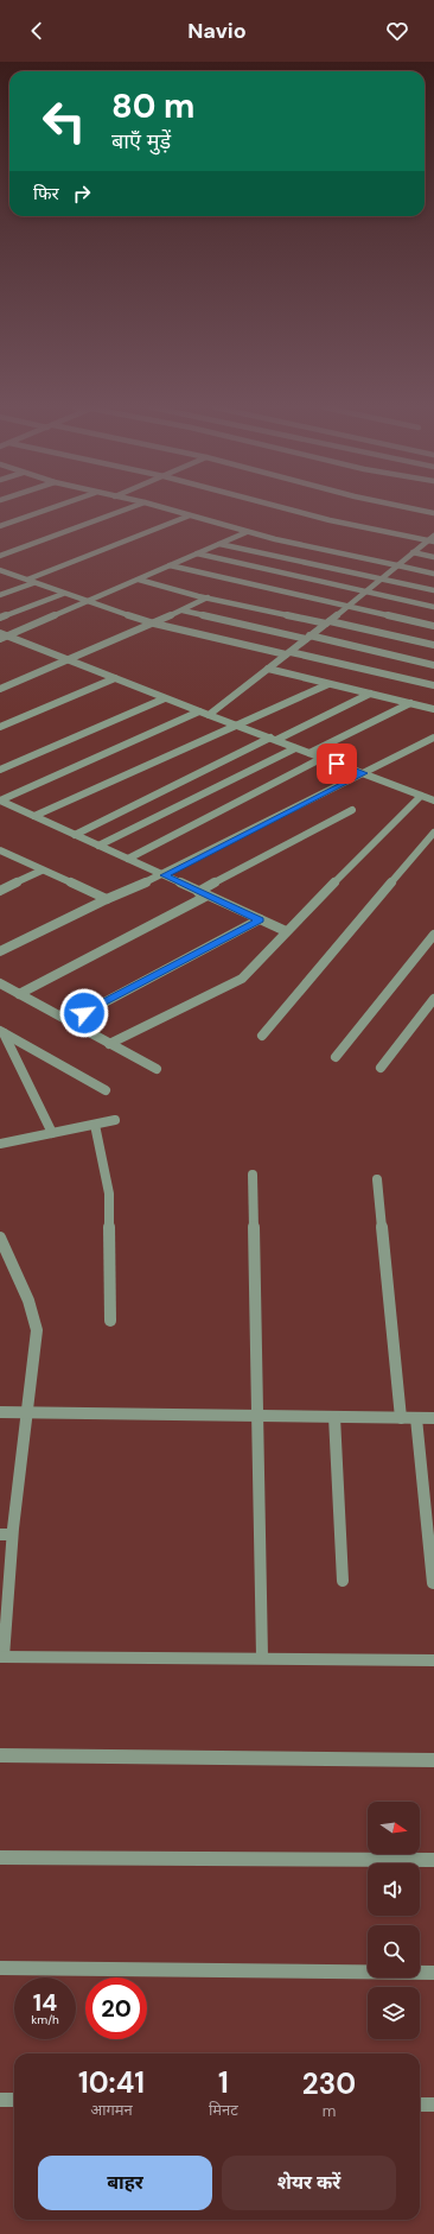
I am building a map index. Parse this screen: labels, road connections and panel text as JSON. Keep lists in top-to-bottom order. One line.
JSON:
{"north":"right","page":{"header":"Navio","turn":["80 m","बाएँ मुड़ें"],"then":"फिर","speed":"14 km/h","limit":"20","eta":["10:41","आगमन","1","मिनट","230","m"],"buttons":["बाहर","शेयर करें"]}}
